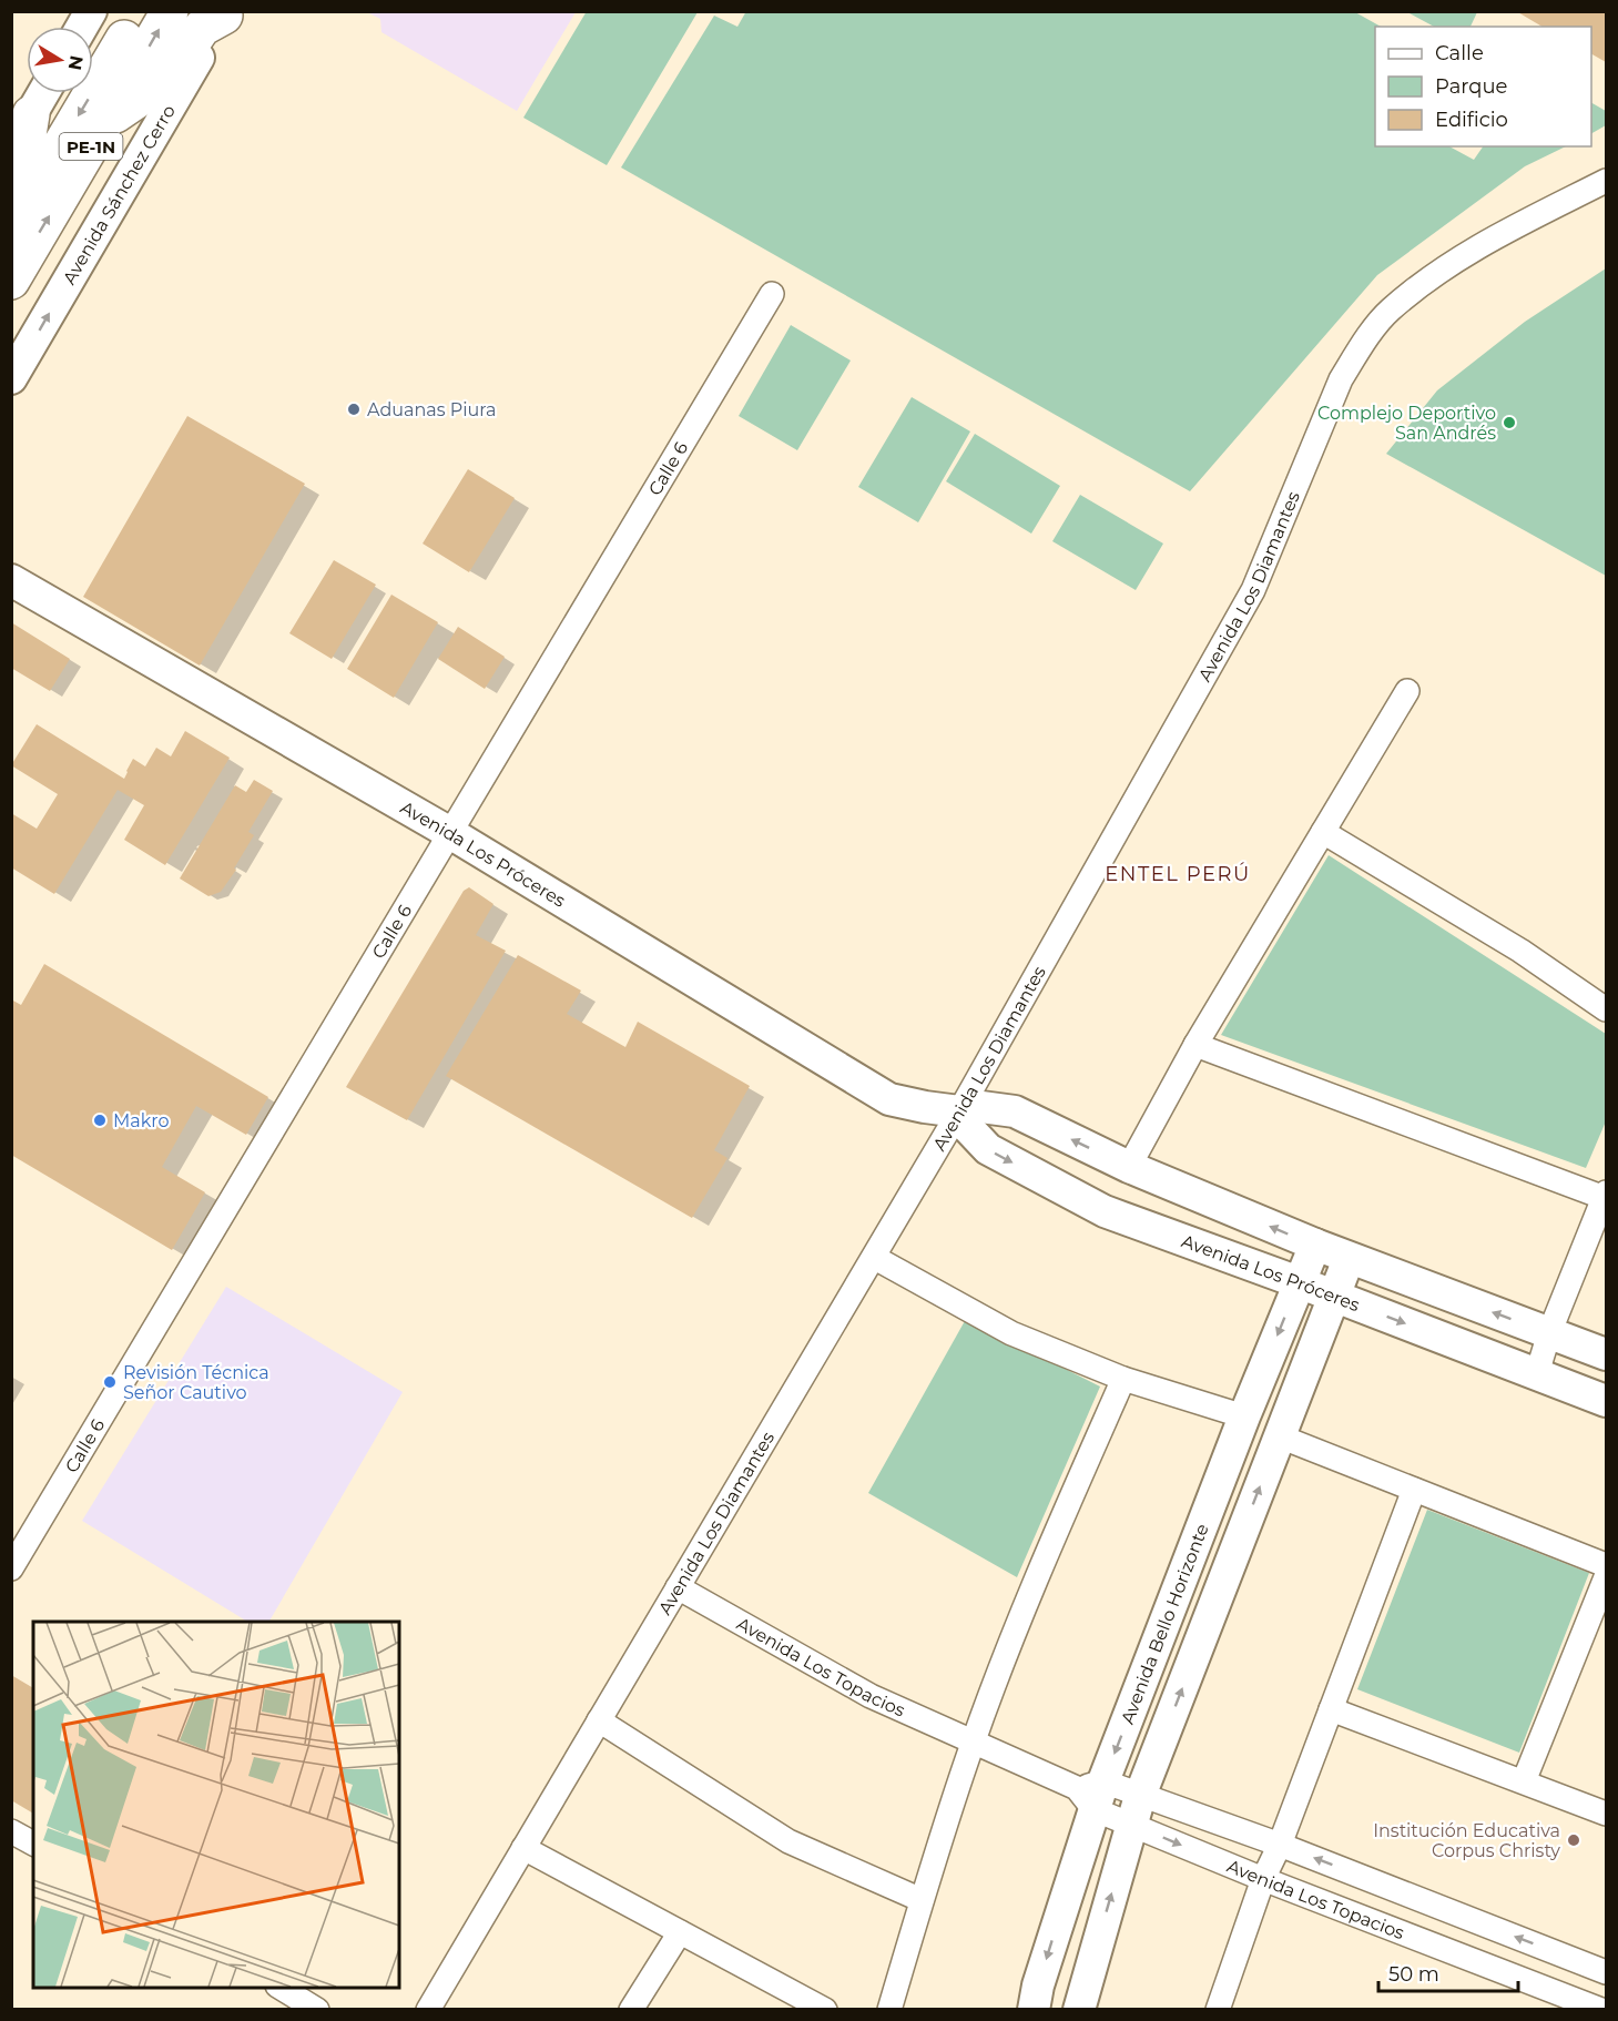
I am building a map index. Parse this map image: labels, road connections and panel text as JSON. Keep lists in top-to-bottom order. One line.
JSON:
{"streets":{"highway":["PE-1N"],"street":["Avenida Sánchez Cerro","Calle 6","Avenida Los Diamantes","Avenida Los Próceres","Avenida Bello Horizonte","Avenida Los Topacios"]},"crossings":[["Calle 6","Avenida Los Próceres"],["Avenida Los Diamantes","Avenida Los Próceres"],["Avenida Los Diamantes","Avenida Los Topacios"],["Avenida Los Próceres","Avenida Bello Horizonte"],["Avenida Bello Horizonte","Avenida Los Topacios"]],"one_way":["Avenida Sánchez Cerro"],"districts":["ENTEL PERÚ"],"places":["Aduanas Piura","Complejo Deportivo San Andrés","Makro","Revisión Técnica Señor Cautivo","Institución Educativa Corpus Christy"],"legend":["Calle","Parque","Edificio"],"scale_bar":"50 m","north":"right"}
